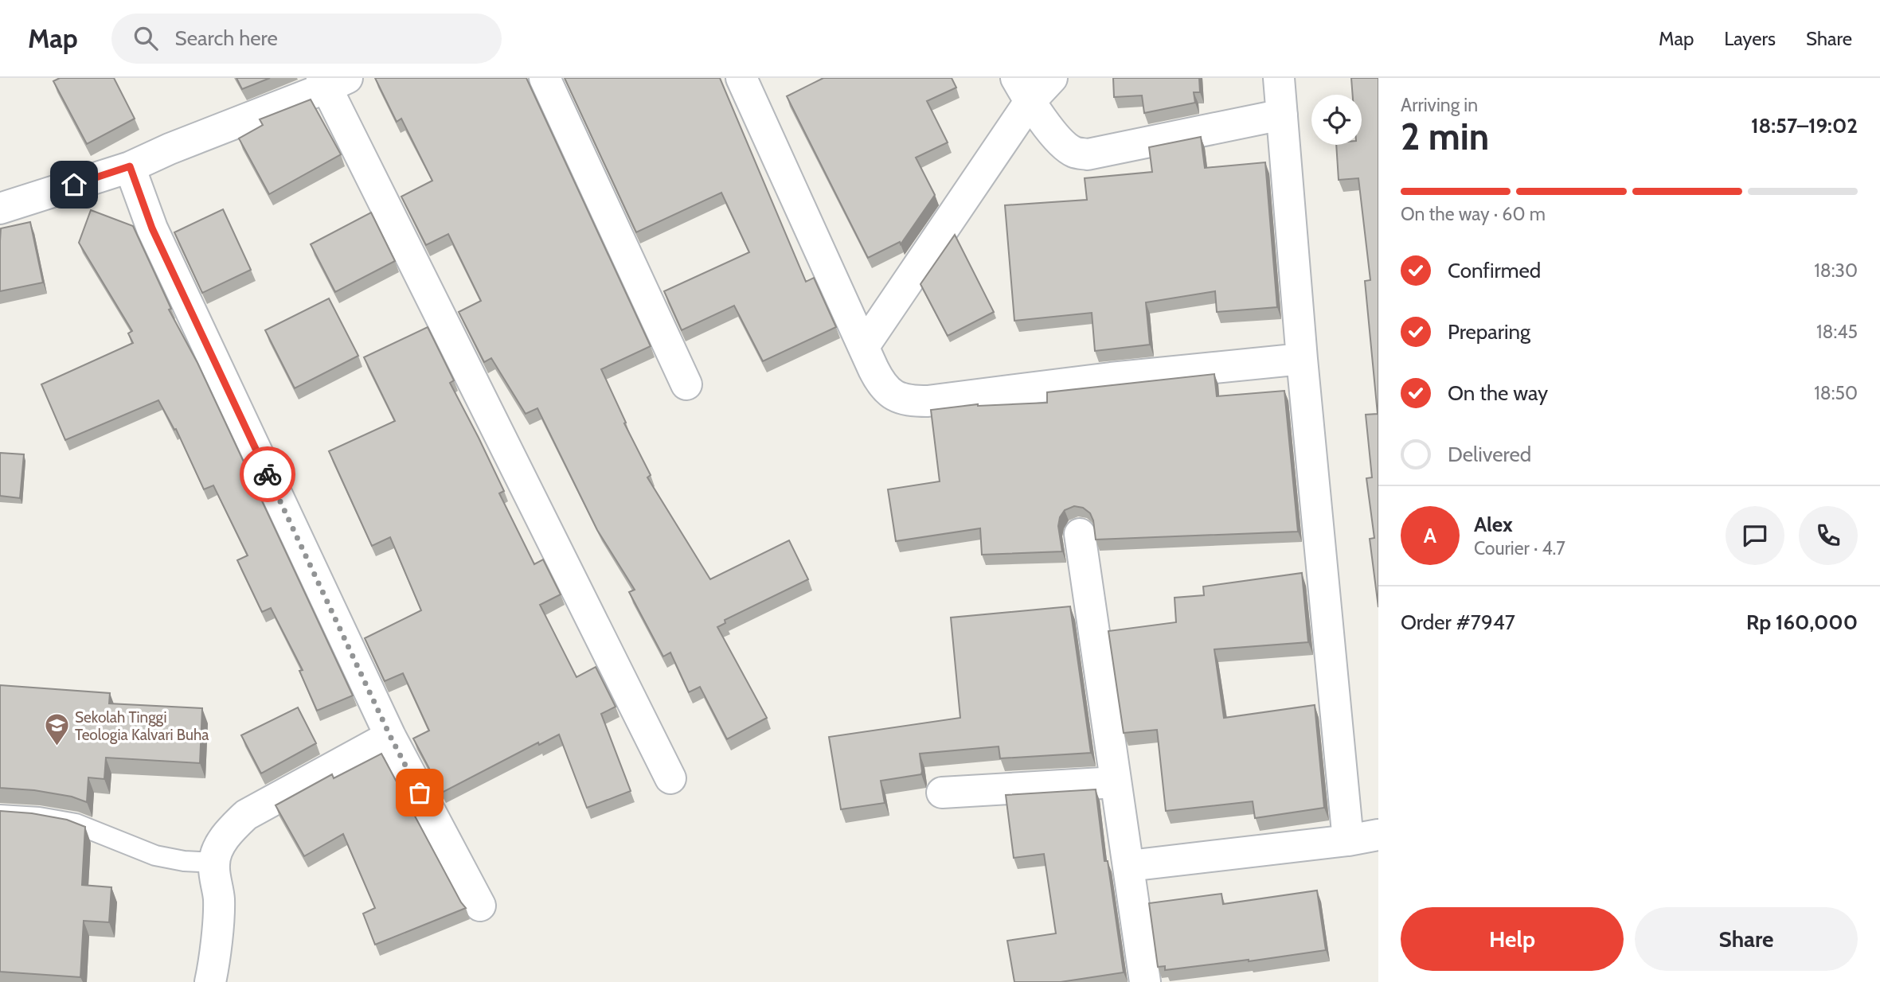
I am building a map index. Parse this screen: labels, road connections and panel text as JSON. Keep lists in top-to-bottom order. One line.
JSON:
{"places":{"school or university":["Sekolah Tinggi Teologia Kalvari Buha"]},"page":{"header":"Map","search":"Search here","nav":["Map","Layers","Share"],"heading":["2 min","Arriving in","18:57–19:02"],"panel":["Alex","Courier · 4.7","Order #7947","Rp 160,000"],"bar":"On the way · 60 m","list":[["Confirmed","18:30"],["Preparing","18:45"],["On the way","18:50"],"Delivered"],"round":"A","buttons":["Help","Share"]}}
